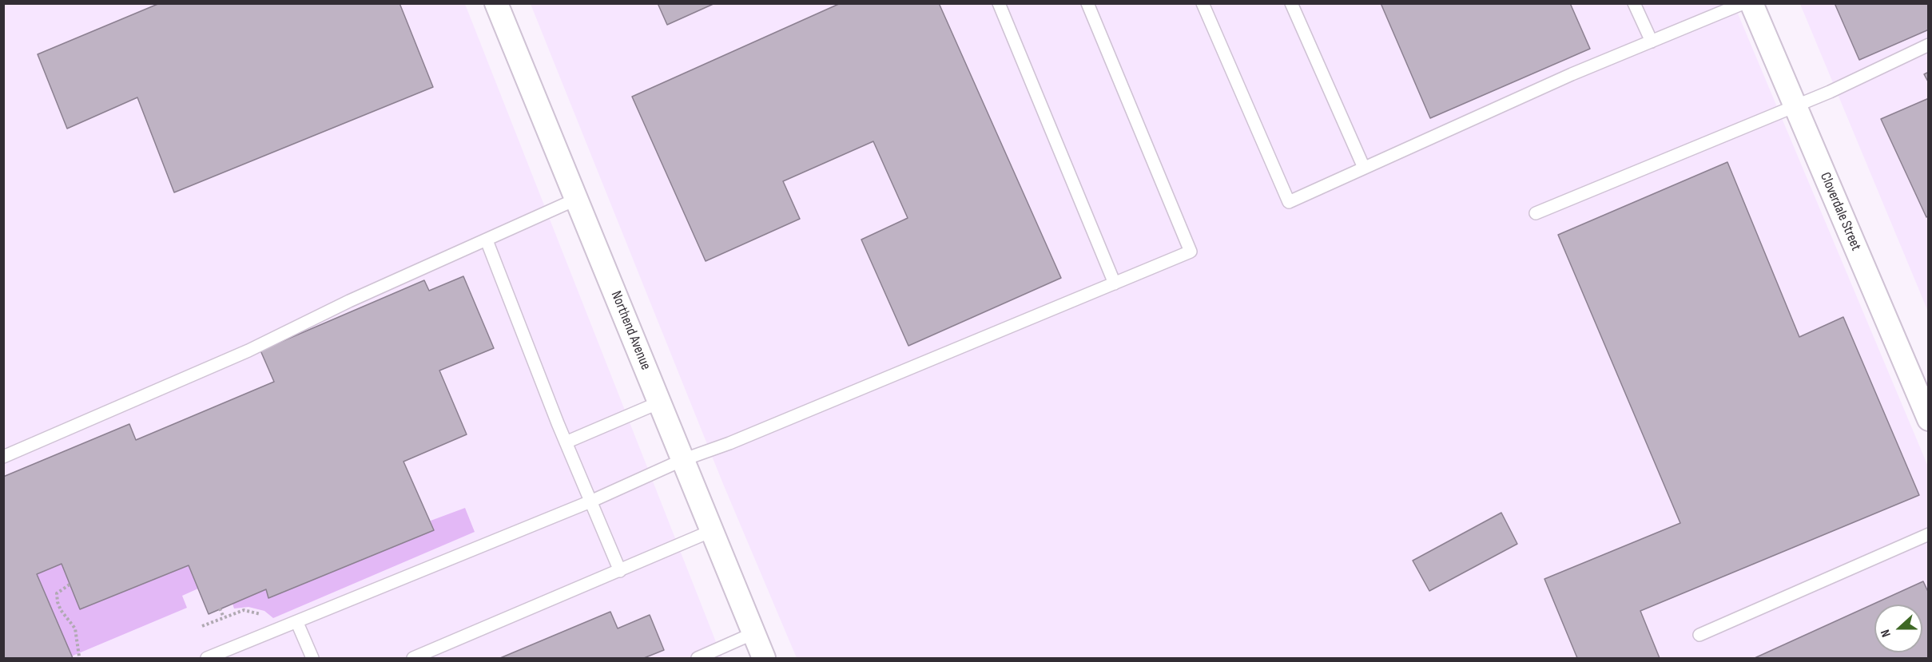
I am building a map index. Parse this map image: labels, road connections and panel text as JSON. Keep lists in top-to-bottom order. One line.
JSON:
{"streets":{"street":["Cloverdale Street","Northend Avenue"]},"north":"left"}
